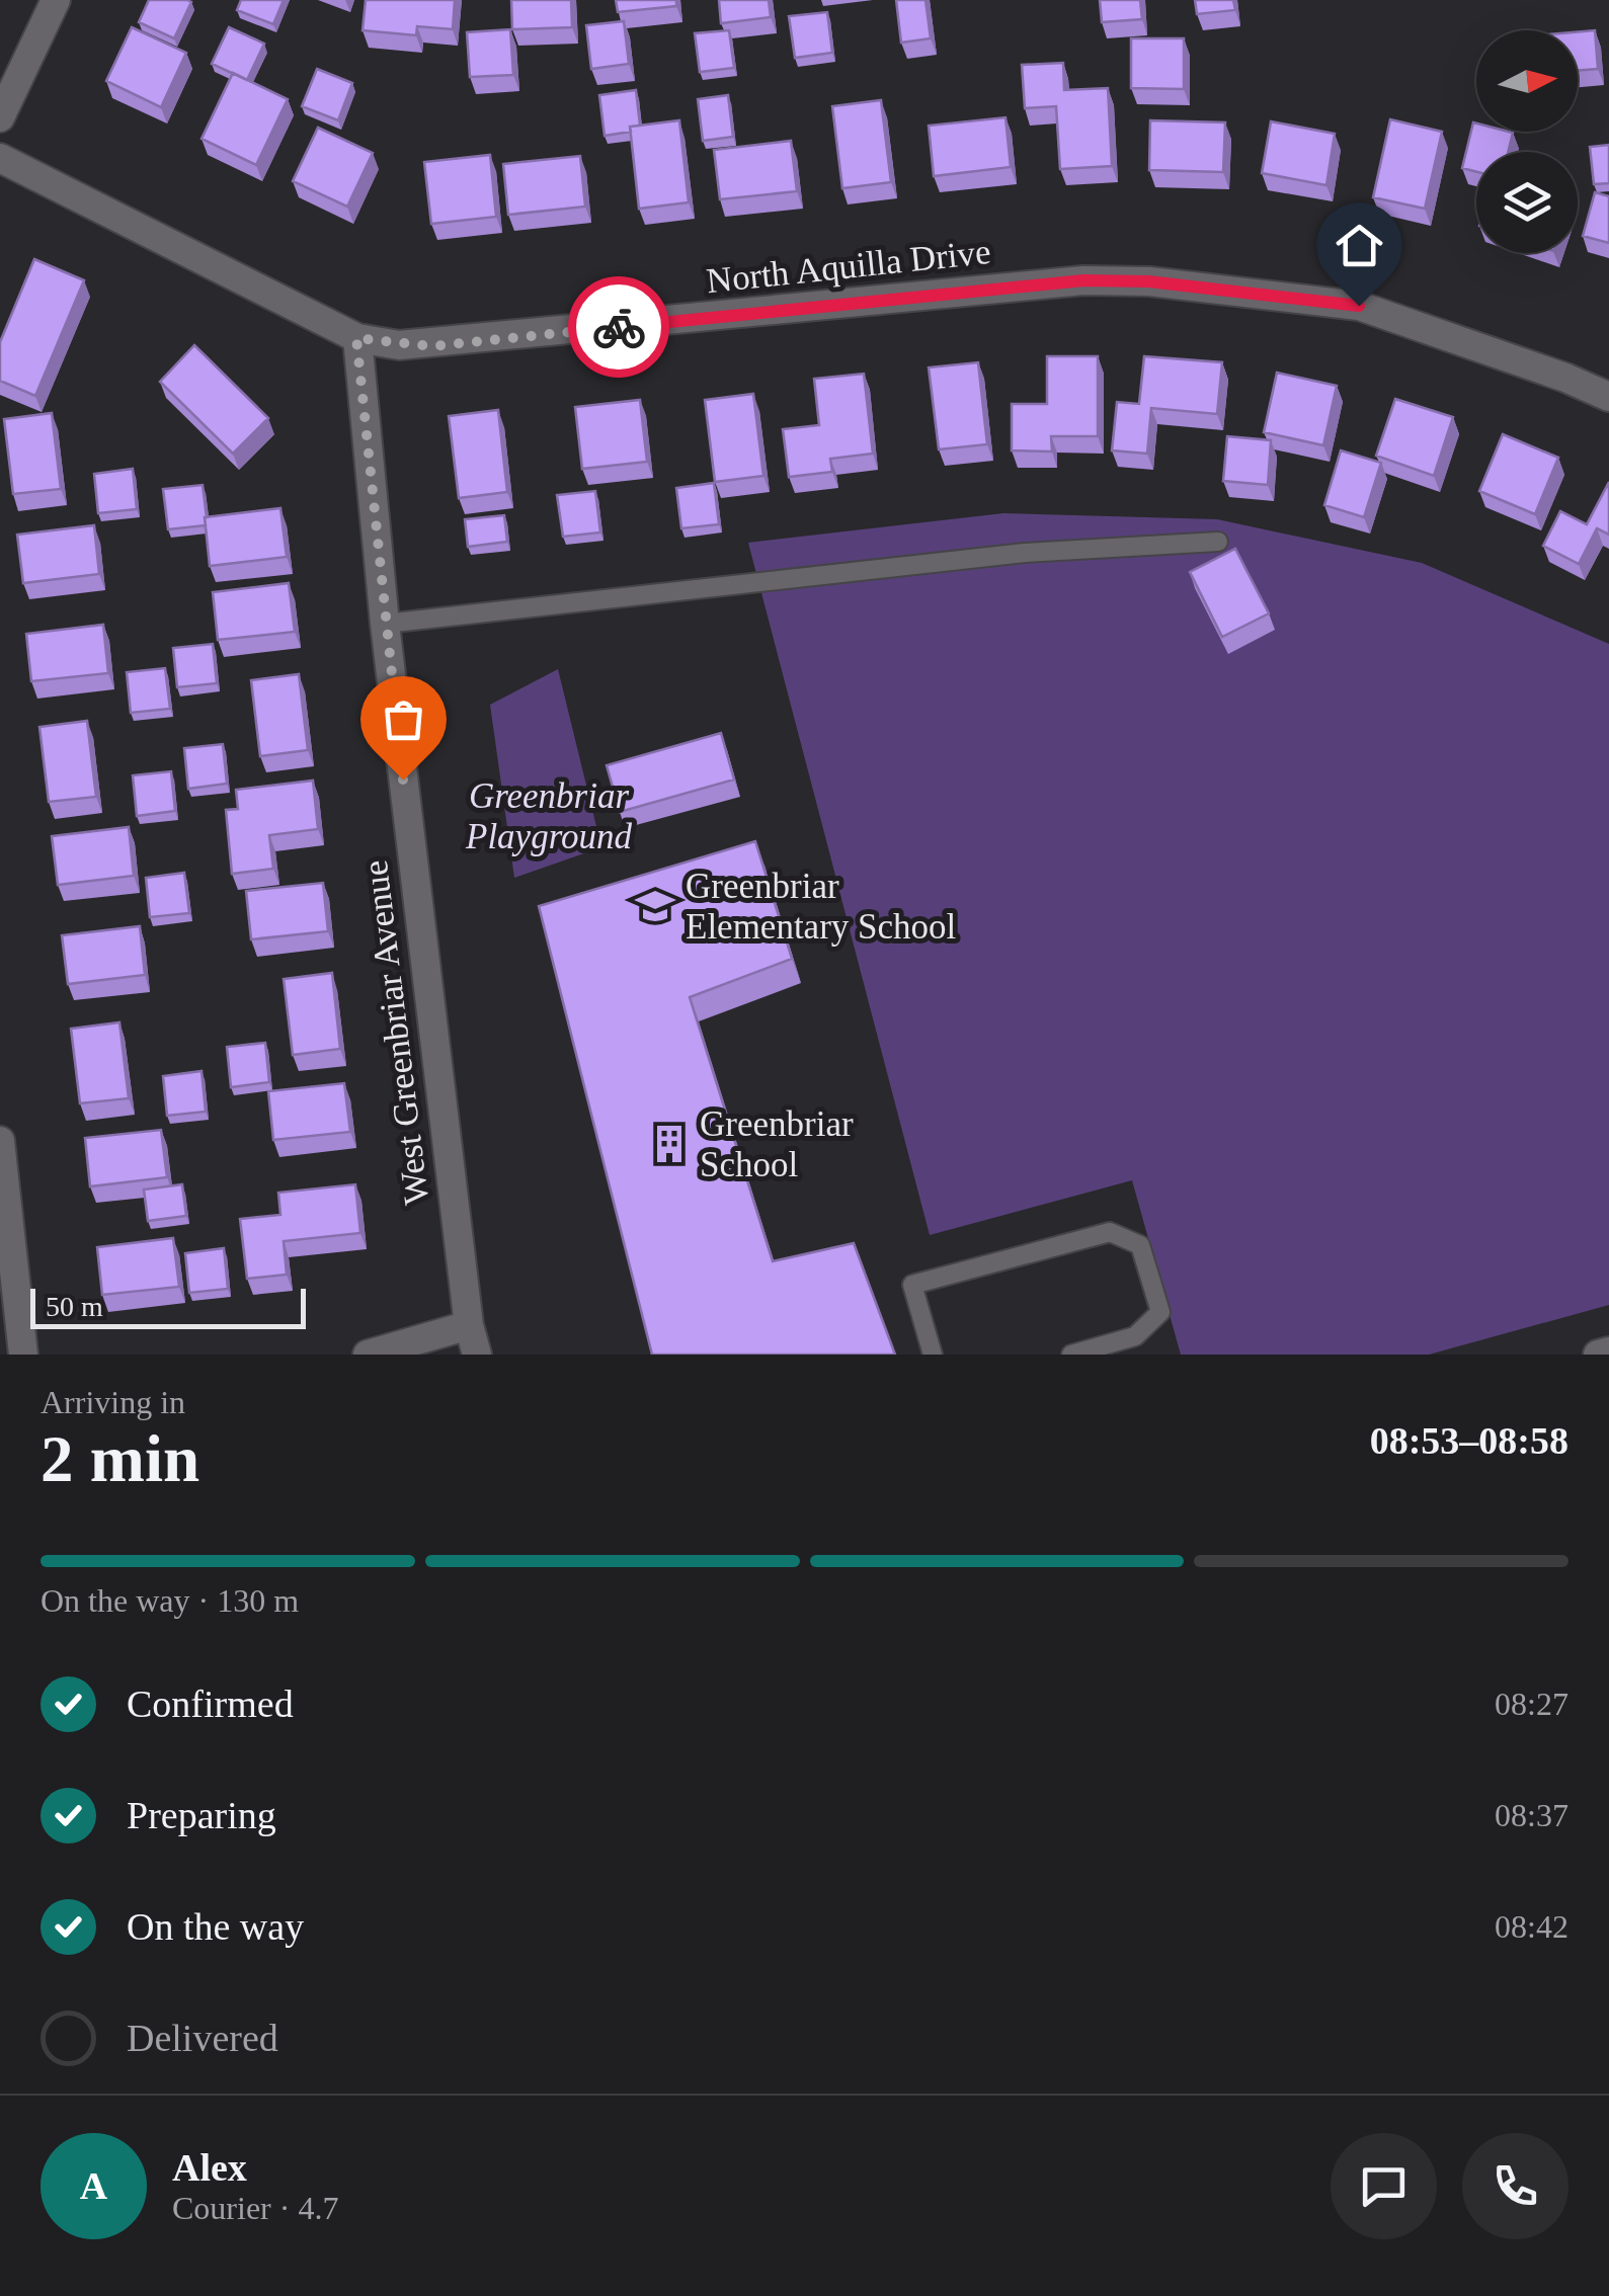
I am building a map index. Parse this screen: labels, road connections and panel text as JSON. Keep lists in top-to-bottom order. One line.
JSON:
{"streets":{"street":["North Aquilla Drive","West Greenbriar Avenue"]},"crossings":[["North Aquilla Drive","West Greenbriar Avenue"]],"parks":["Greenbriar Playground"],"places":{"school or university":["Greenbriar Elementary School"],"building":["Greenbriar School"]},"scale_bar":"50 m","north":"right","page":{"scale":"50 m","heading":["2 min","Arriving in","08:53–08:58"],"panel":["Alex","Courier · 4.7"],"bar":"On the way · 130 m","list":[["Confirmed","08:27"],["Preparing","08:37"],["On the way","08:42"],"Delivered"],"round":"A"}}
